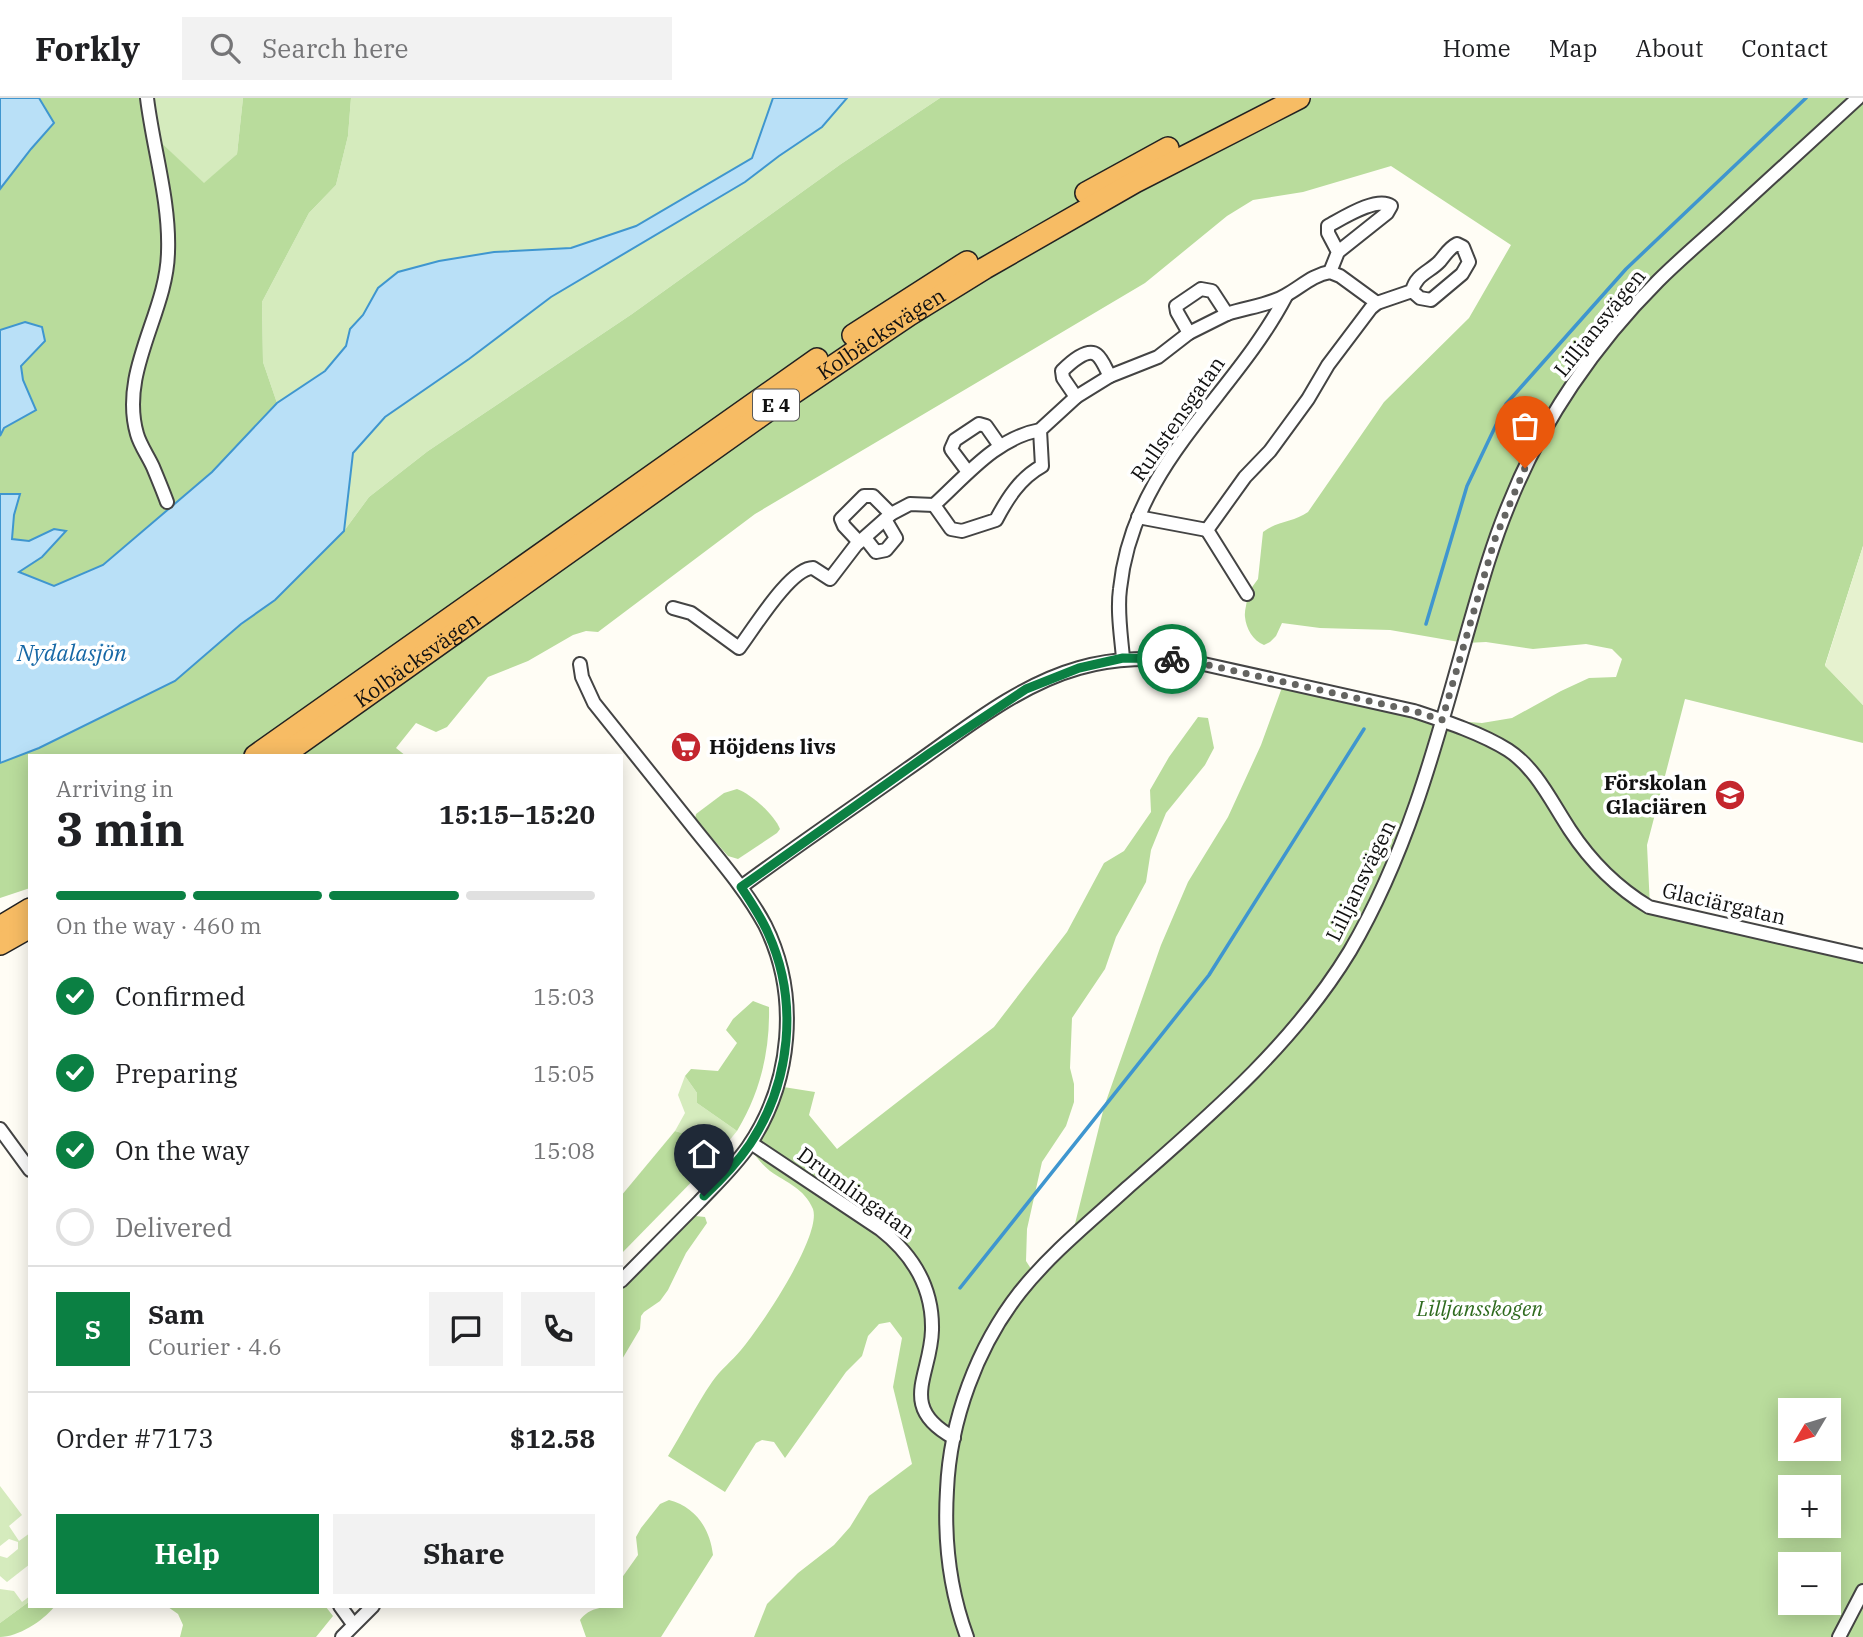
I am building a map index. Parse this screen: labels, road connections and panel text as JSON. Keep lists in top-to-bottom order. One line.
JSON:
{"streets":{"highway":["Kolbäcksvägen","E 4"],"street":["Lilljansvägen","Rullstensgatan","Glaciärgatan","Drumlingatan"]},"crossings":[["Lilljansvägen","Glaciärgatan"],["Lilljansvägen","Drumlingatan"]],"water":["Nydalasjön"],"parks":["Lilljansskogen"],"places":{"supermarket":["Höjdens livs"],"school or university":["Förskolan Glaciären"]},"north":"bottom left","page":{"header":"Forkly","search":"Search here","nav":["Home","Map","About","Contact"],"heading":["3 min","Arriving in","15:15–15:20"],"panel":["Sam","Courier · 4.6","Order #7173","$12.58"],"bar":"On the way · 460 m","list":[["Confirmed","15:03"],["Preparing","15:05"],["On the way","15:08"],"Delivered"],"round":"S","map_buttons":["+","−"],"buttons":["Help","Share"]}}
